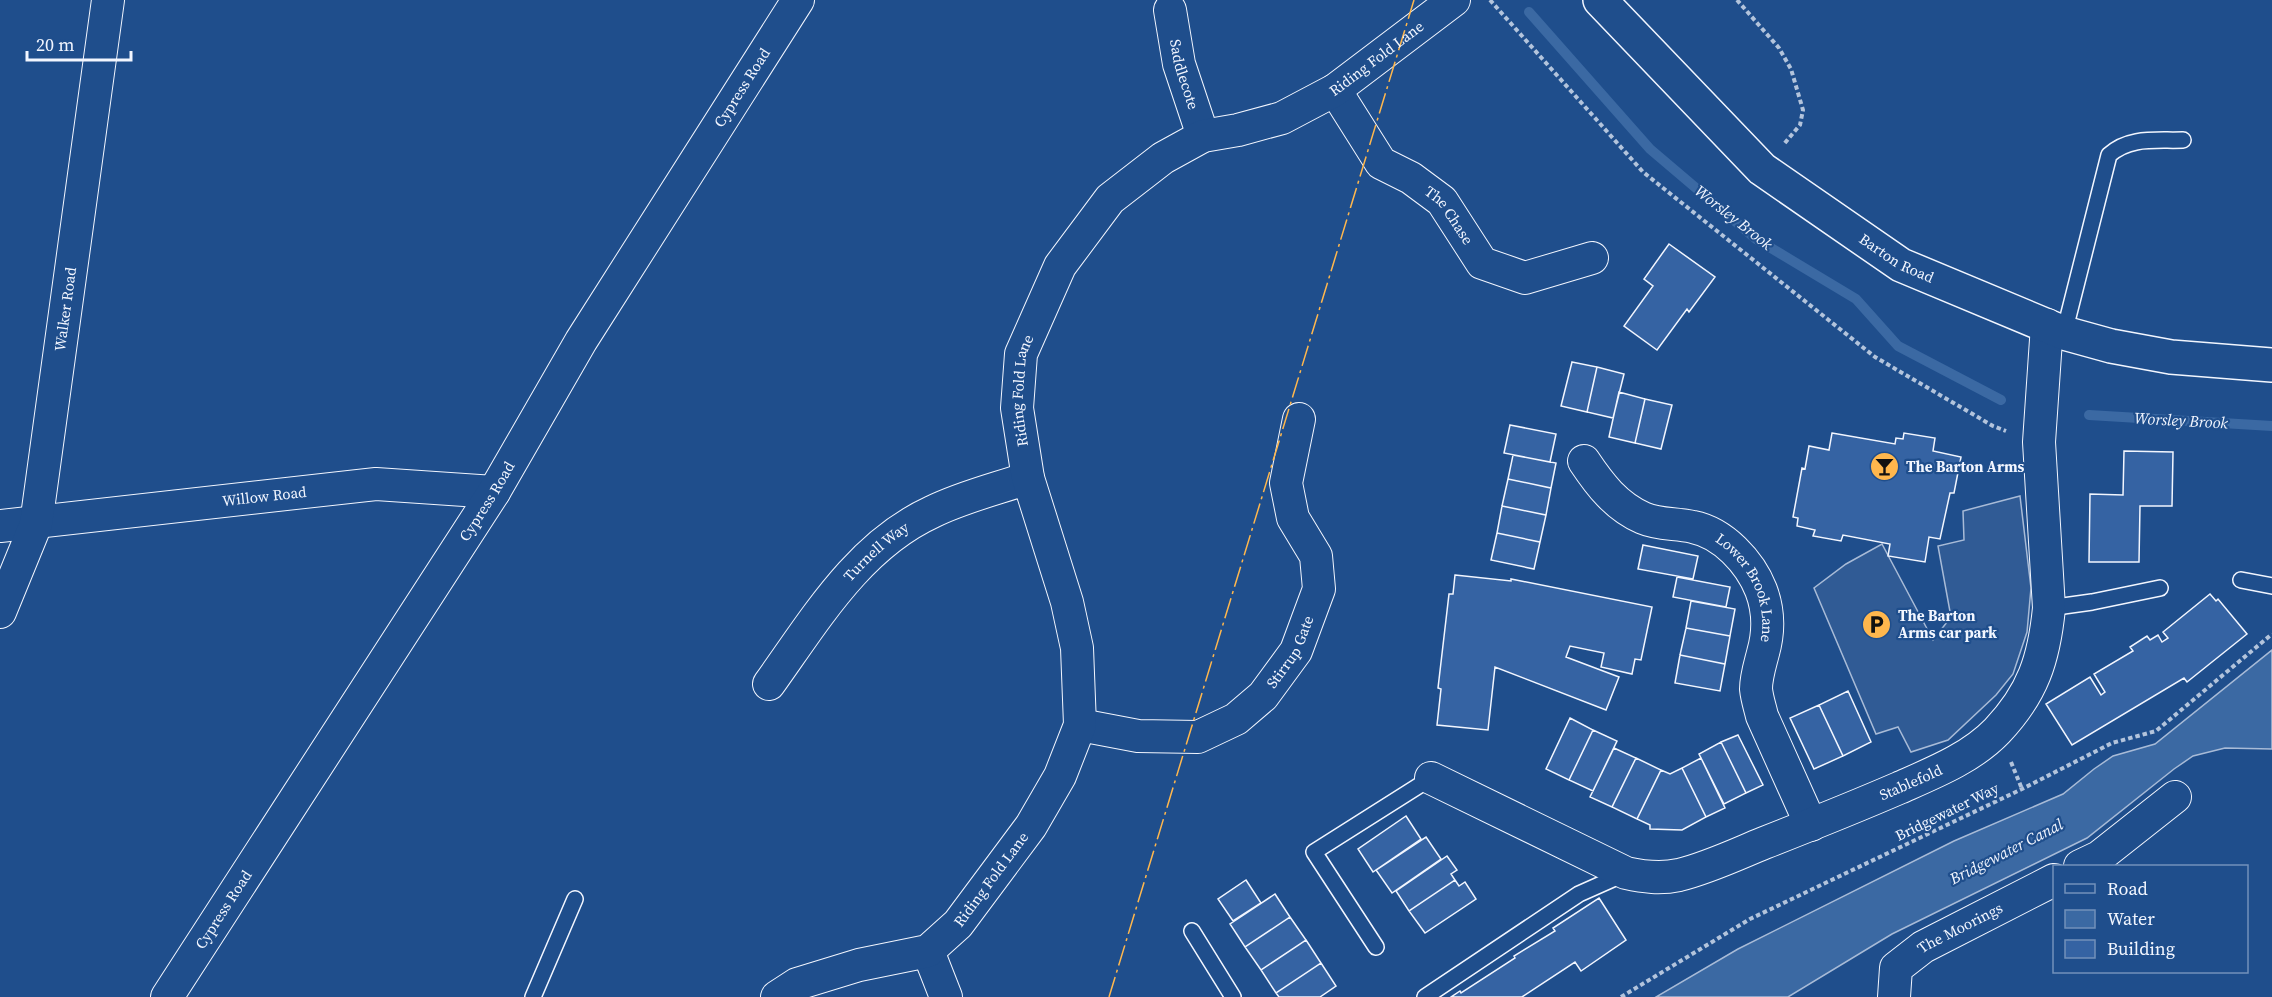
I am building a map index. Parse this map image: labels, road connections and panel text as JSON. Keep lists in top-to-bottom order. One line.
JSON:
{"streets":{"main road":["Barton Road"],"street":["Riding Fold Lane","Saddlecote","Cypress Road","The Chase","Walker Road","Willow Road","Turnell Way","Lower Brook Lane","Stirrup Gate","Stablefold","The Moorings"],"path":["Bridgewater Way"]},"crossings":[["Riding Fold Lane","Saddlecote"],["Riding Fold Lane","The Chase"],["Riding Fold Lane","Turnell Way"],["Riding Fold Lane","Stirrup Gate"],["Cypress Road","Willow Road"],["Barton Road","Stablefold"],["Walker Road","Willow Road"],["Lower Brook Lane","Stablefold"]],"water":["Worsley Brook","Bridgewater Canal"],"places":{"bar":["The Barton Arms"],"parking":["The Barton Arms car park"]},"legend":["Road","Water","Building"],"scale_bar":"20 m"}
